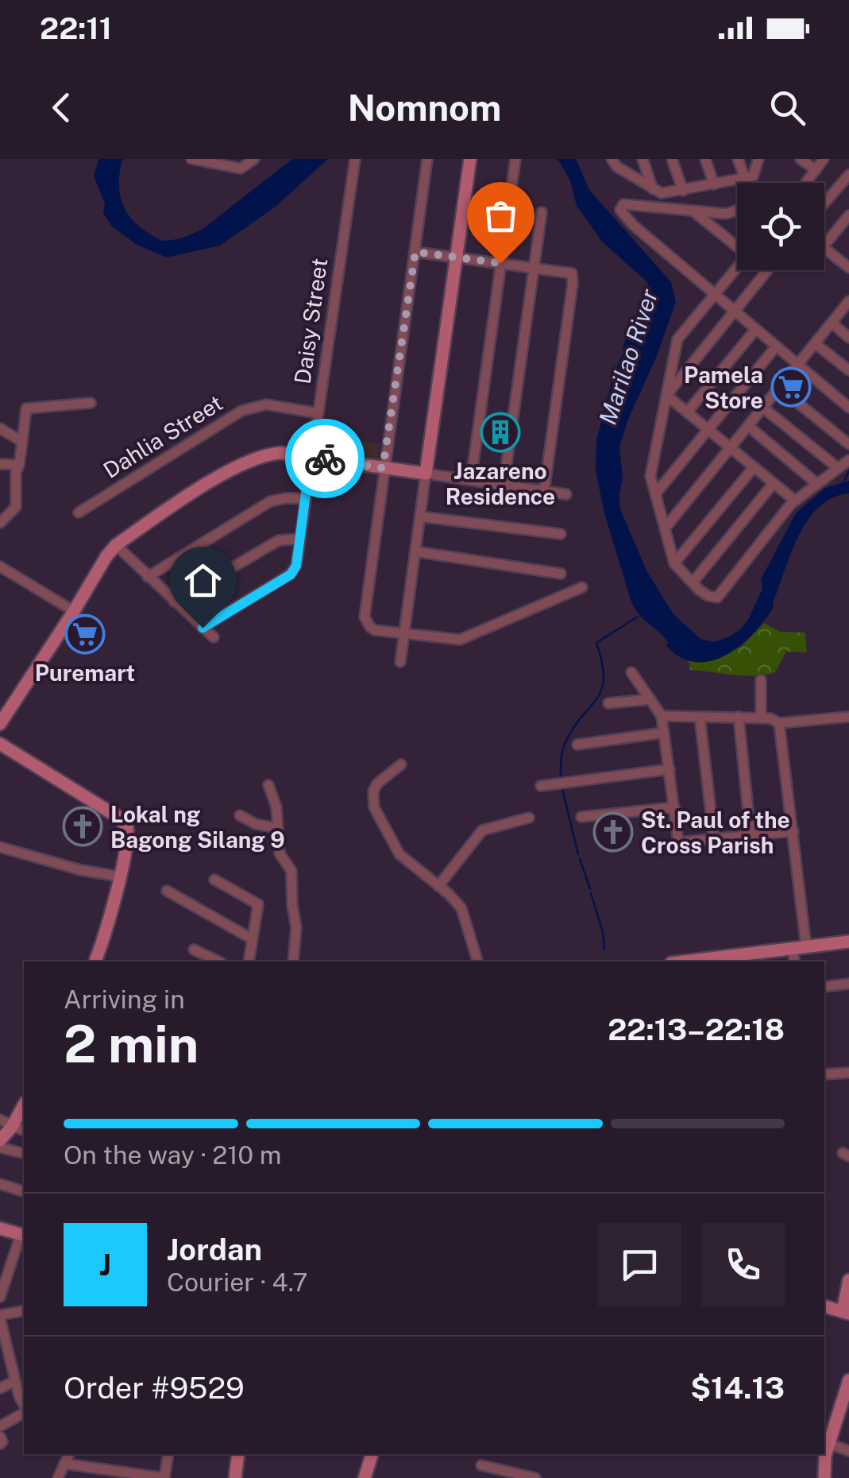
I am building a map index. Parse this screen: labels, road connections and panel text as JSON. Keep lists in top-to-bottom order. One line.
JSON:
{"streets":{"street":["Daisy Street","Dahlia Street"]},"crossings":[["Daisy Street","Dahlia Street"]],"water":["Marilao River"],"places":{"supermarket":["Pamela Store","Puremart"],"building":["Jazareno Residence"],"church":["Lokal ng Bagong Silang 9","St. Paul of the Cross Parish"]},"page":{"status":"22:11","header":"Nomnom","heading":["2 min","Arriving in","22:13–22:18"],"panel":["Jordan","Courier · 4.7","Order #9529","$14.13"],"bar":"On the way · 210 m","round":"J"}}
